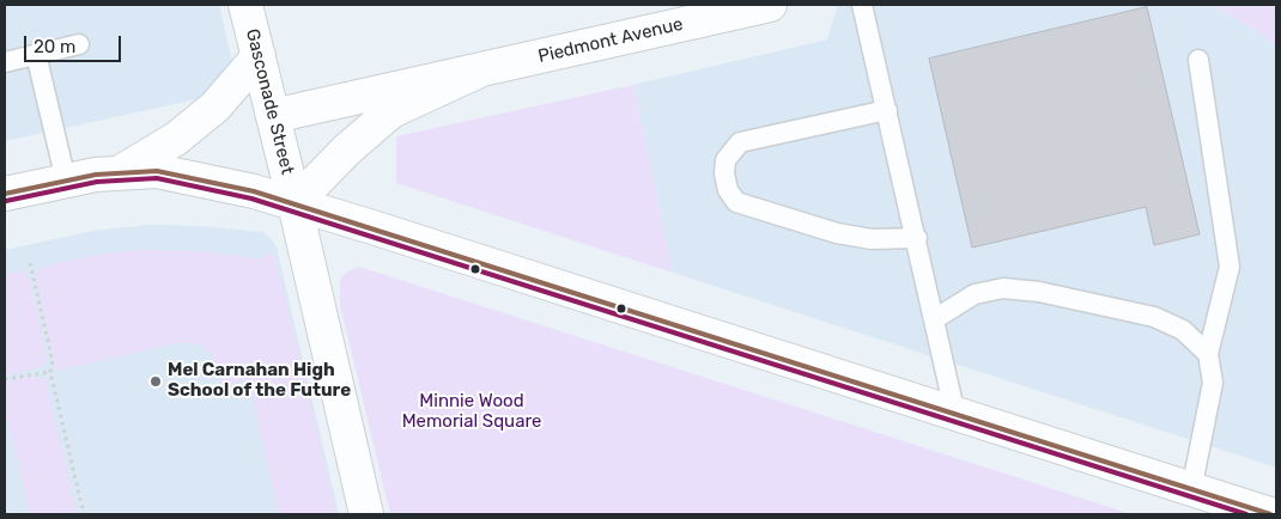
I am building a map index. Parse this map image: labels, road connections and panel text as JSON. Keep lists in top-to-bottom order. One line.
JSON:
{"streets":{"main road":["Piedmont Avenue","Gasconade Street"]},"crossings":[["Piedmont Avenue","Gasconade Street"]],"parks":["Minnie Wood Memorial Square"],"places":["Mel Carnahan High School of the Future"],"scale_bar":"20 m"}
